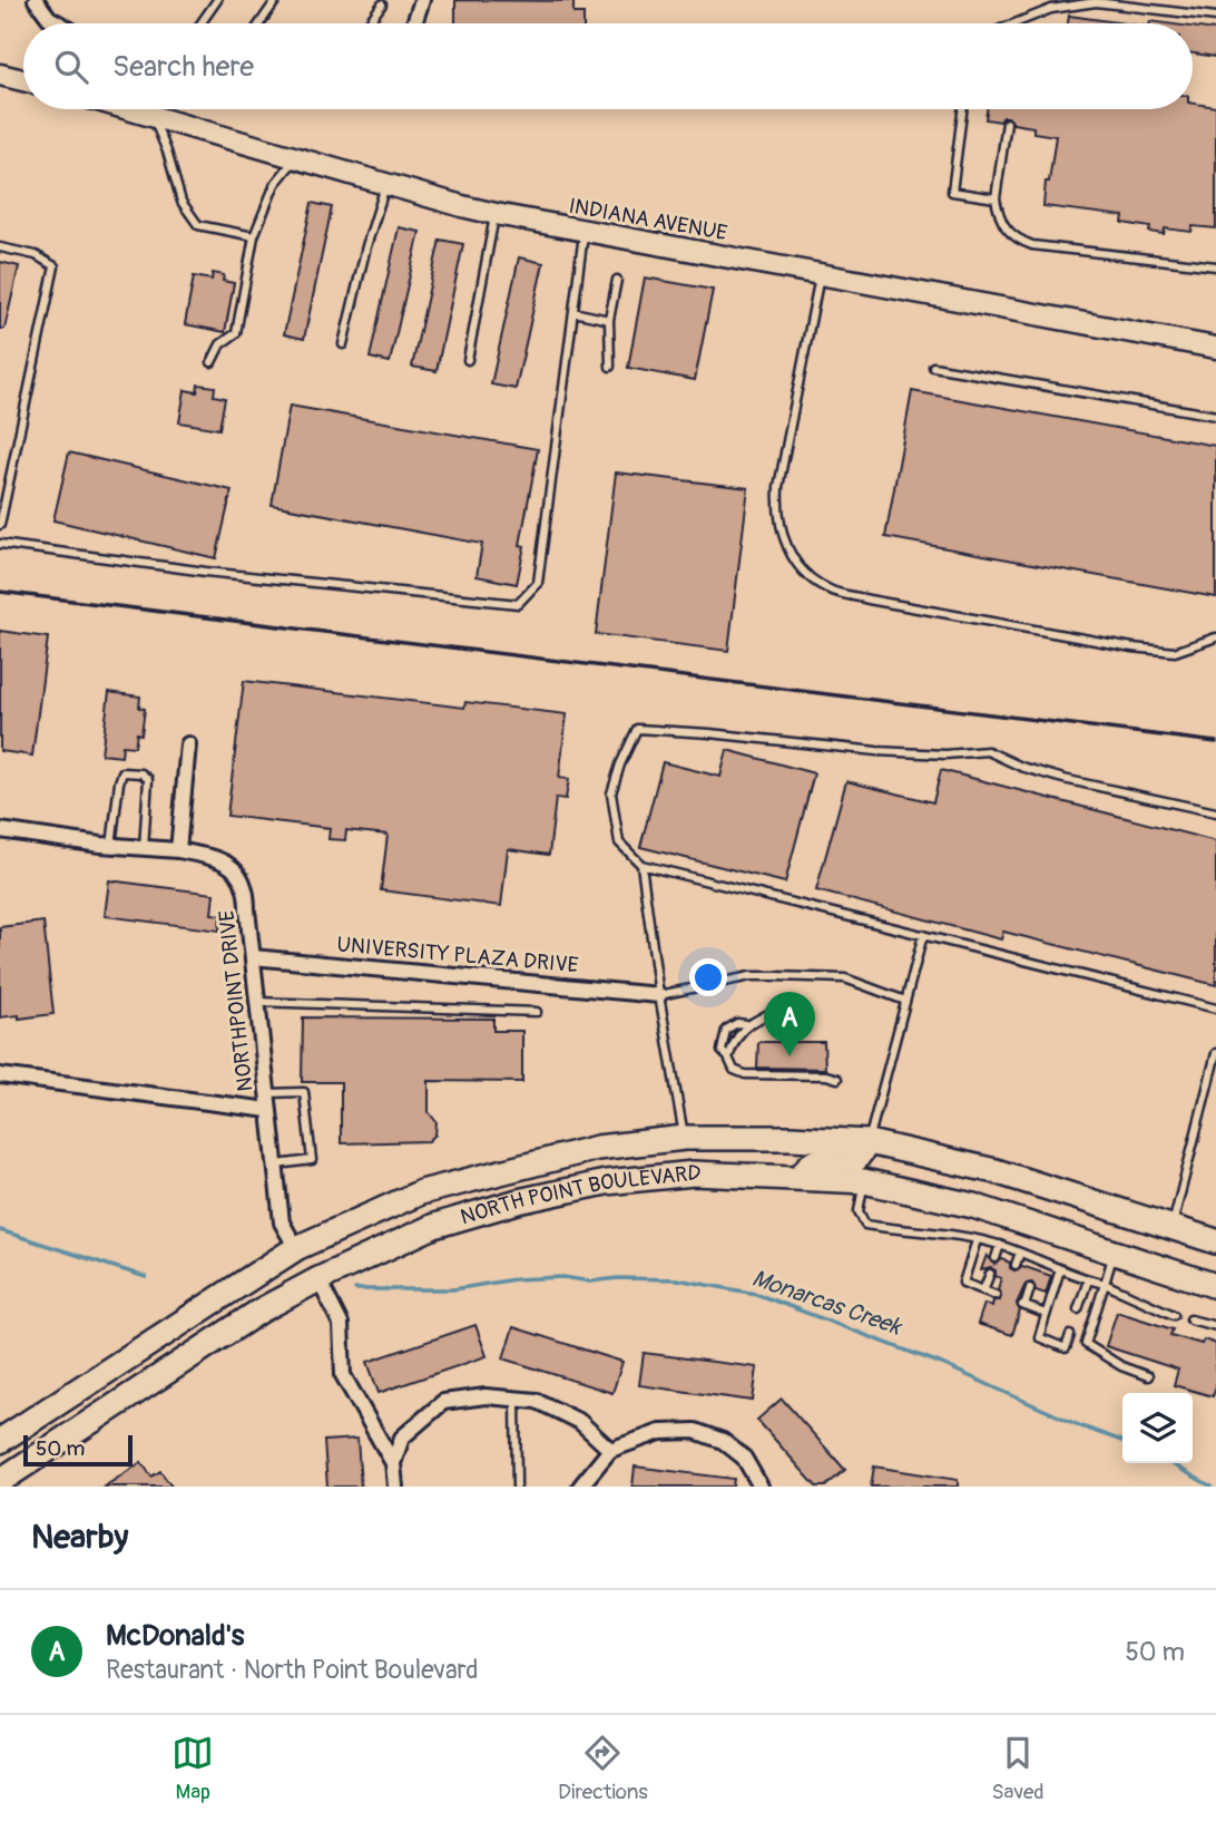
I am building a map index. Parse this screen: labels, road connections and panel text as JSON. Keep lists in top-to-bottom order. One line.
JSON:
{"streets":{"main road":["INDIANA AVENUE","NORTH POINT BOULEVARD"],"street":["UNIVERSITY PLAZA DRIVE","NORTHPOINT DRIVE"]},"crossings":[["UNIVERSITY PLAZA DRIVE","NORTHPOINT DRIVE"],["NORTHPOINT DRIVE","NORTH POINT BOULEVARD"]],"water":["Monarcas Creek"],"scale_bar":"50 m","page":{"search":"Search here","pins":"A","scale":"50 m","heading":"Nearby","list":[{"mark":"A","name":"McDonald's","note":"Restaurant · North Point Boulevard","value":"50 m"}],"nav":["Map","Directions","Saved"]}}
